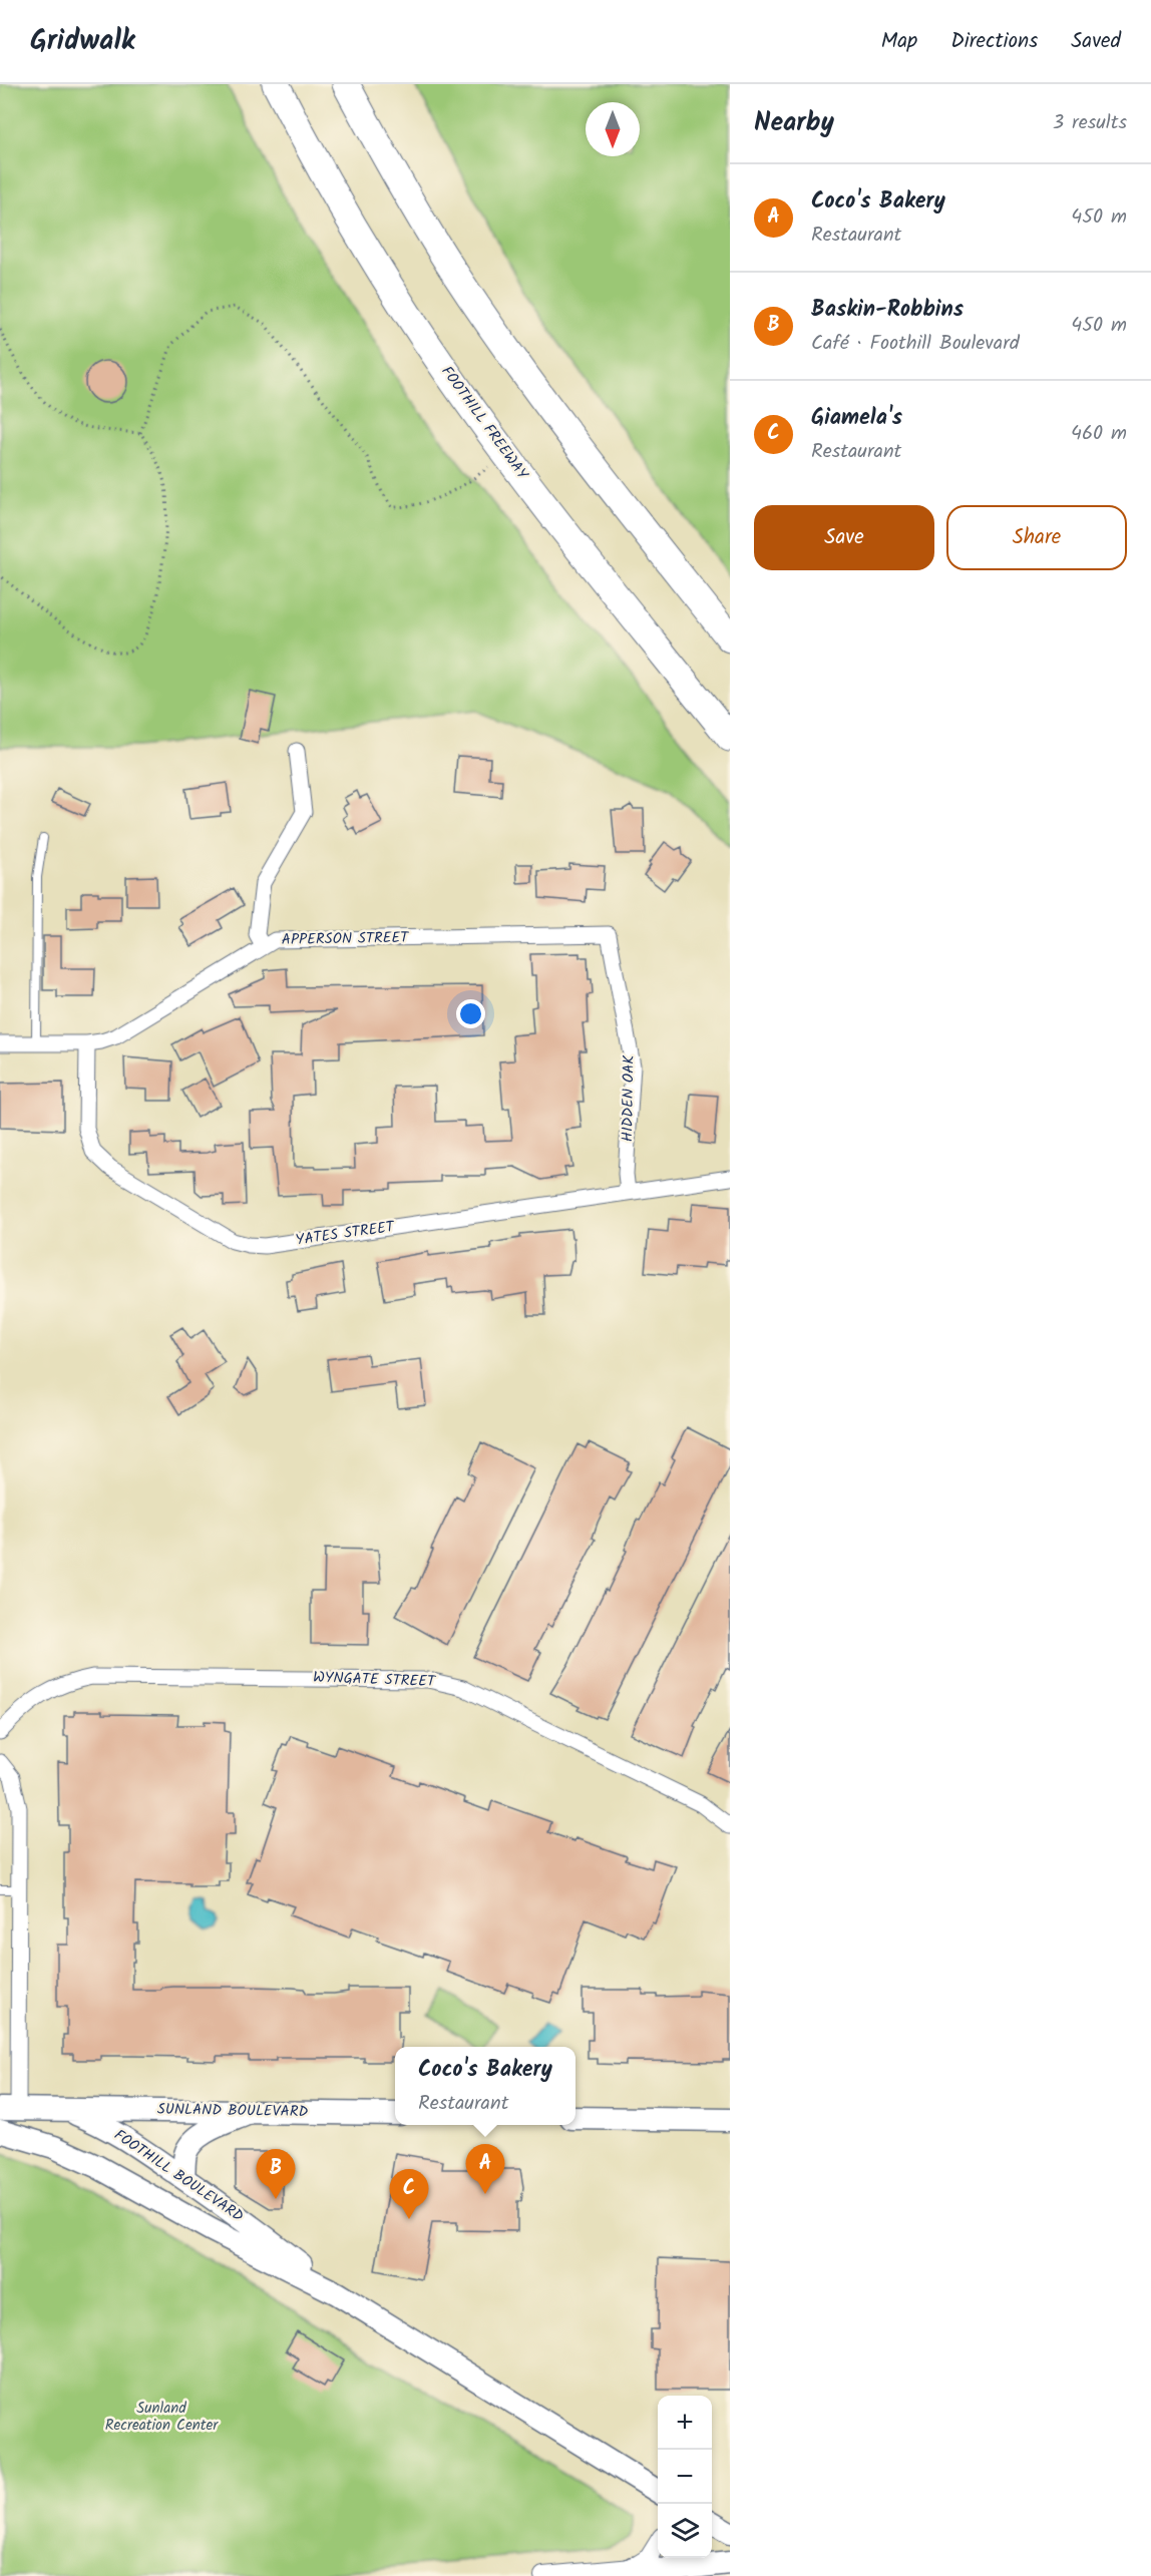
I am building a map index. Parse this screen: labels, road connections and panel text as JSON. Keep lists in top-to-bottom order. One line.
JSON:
{"streets":{"highway":["FOOTHILL FREEWAY"],"main road":["SUNLAND BOULEVARD","FOOTHILL BOULEVARD"],"street":["APPERSON STREET","HIDDEN OAK","YATES STREET","WYNGATE STREET"]},"crossings":[["APPERSON STREET","HIDDEN OAK"],["APPERSON STREET","YATES STREET"],["HIDDEN OAK","YATES STREET"],["SUNLAND BOULEVARD","FOOTHILL BOULEVARD"]],"parks":["Sunland Recreation Center"],"north":"bottom","page":{"header":"Gridwalk","nav":["Map","Directions","Saved"],"heading":["Nearby","3 results"],"list":[{"mark":"A","name":"Coco's Bakery","note":"Restaurant","value":"450 m"},{"mark":"B","name":"Baskin-Robbins","note":"Café · Foothill Boulevard","value":"450 m"},{"mark":"C","name":"Giamela's","note":"Restaurant","value":"460 m"}],"buttons":["Save","Share"],"popup":["Coco's Bakery","Restaurant"],"pins":["A","B","C"],"map_buttons":["+","−"]}}
